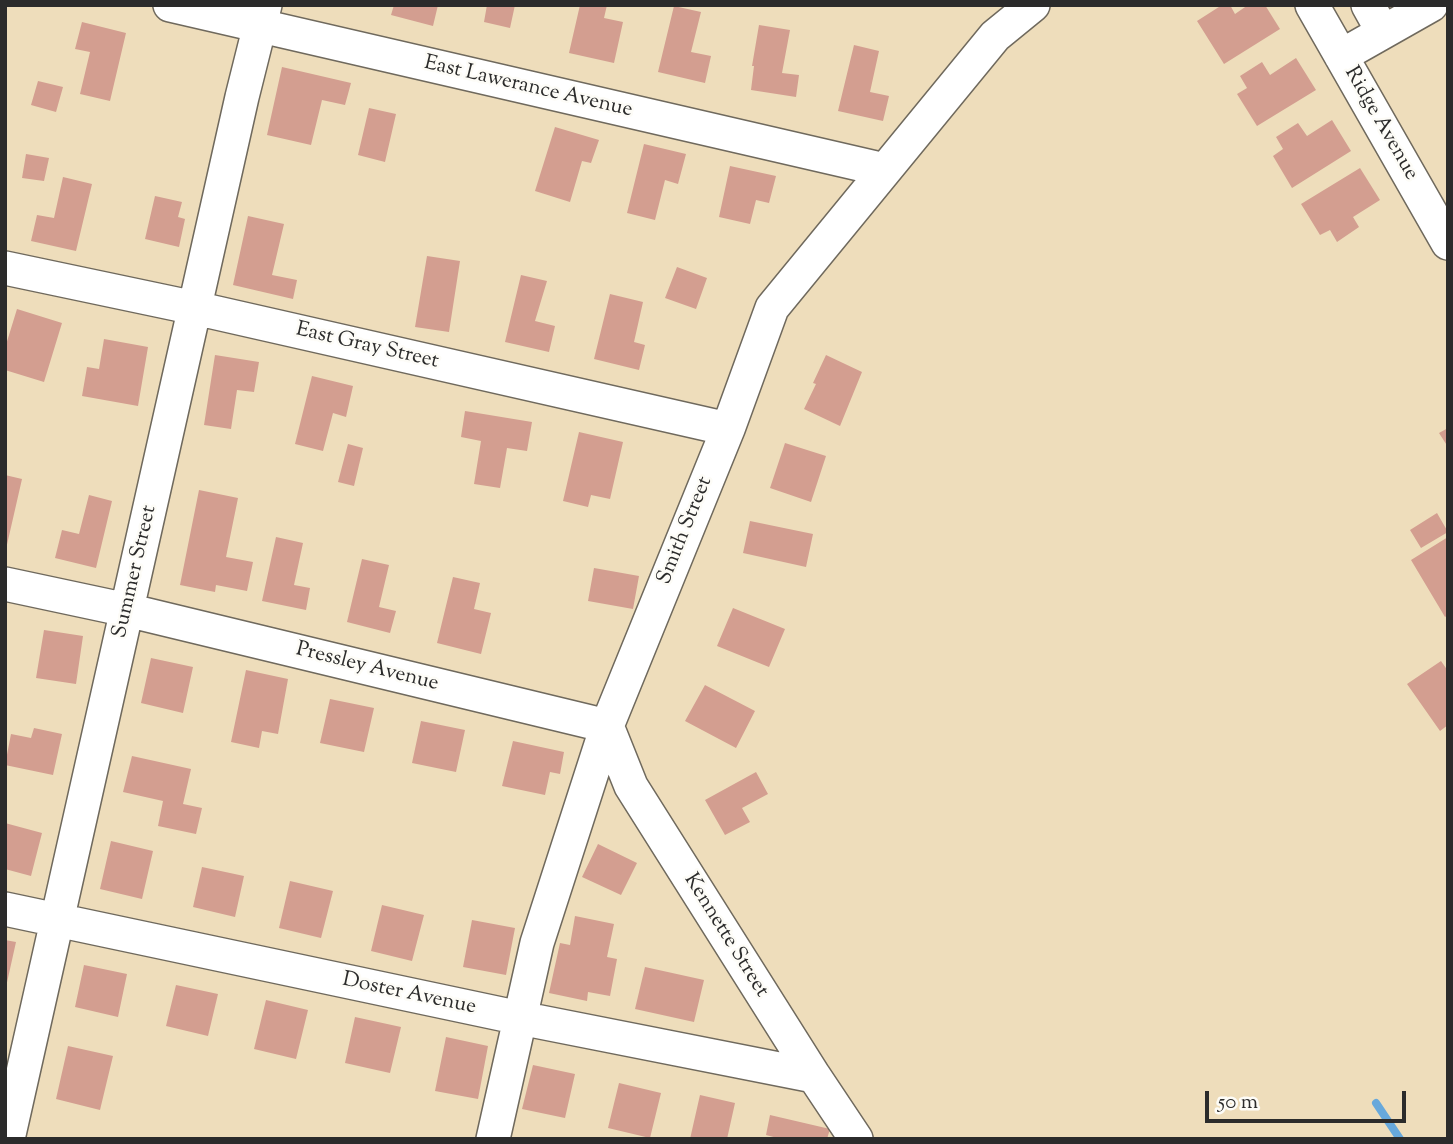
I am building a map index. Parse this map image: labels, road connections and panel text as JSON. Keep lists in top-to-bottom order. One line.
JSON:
{"streets":{"street":["East Lawerance Avenue","Ridge Avenue","East Gray Street","Smith Street","Summer Street","Pressley Avenue","Kennette Street","Doster Avenue"]},"crossings":[["East Lawerance Avenue","Smith Street"],["East Lawerance Avenue","Summer Street"],["East Gray Street","Smith Street"],["East Gray Street","Summer Street"],["Smith Street","Pressley Avenue"],["Smith Street","Kennette Street"],["Smith Street","Doster Avenue"],["Summer Street","Pressley Avenue"],["Summer Street","Doster Avenue"],["Pressley Avenue","Kennette Street"],["Kennette Street","Doster Avenue"]],"scale_bar":"50 m"}
